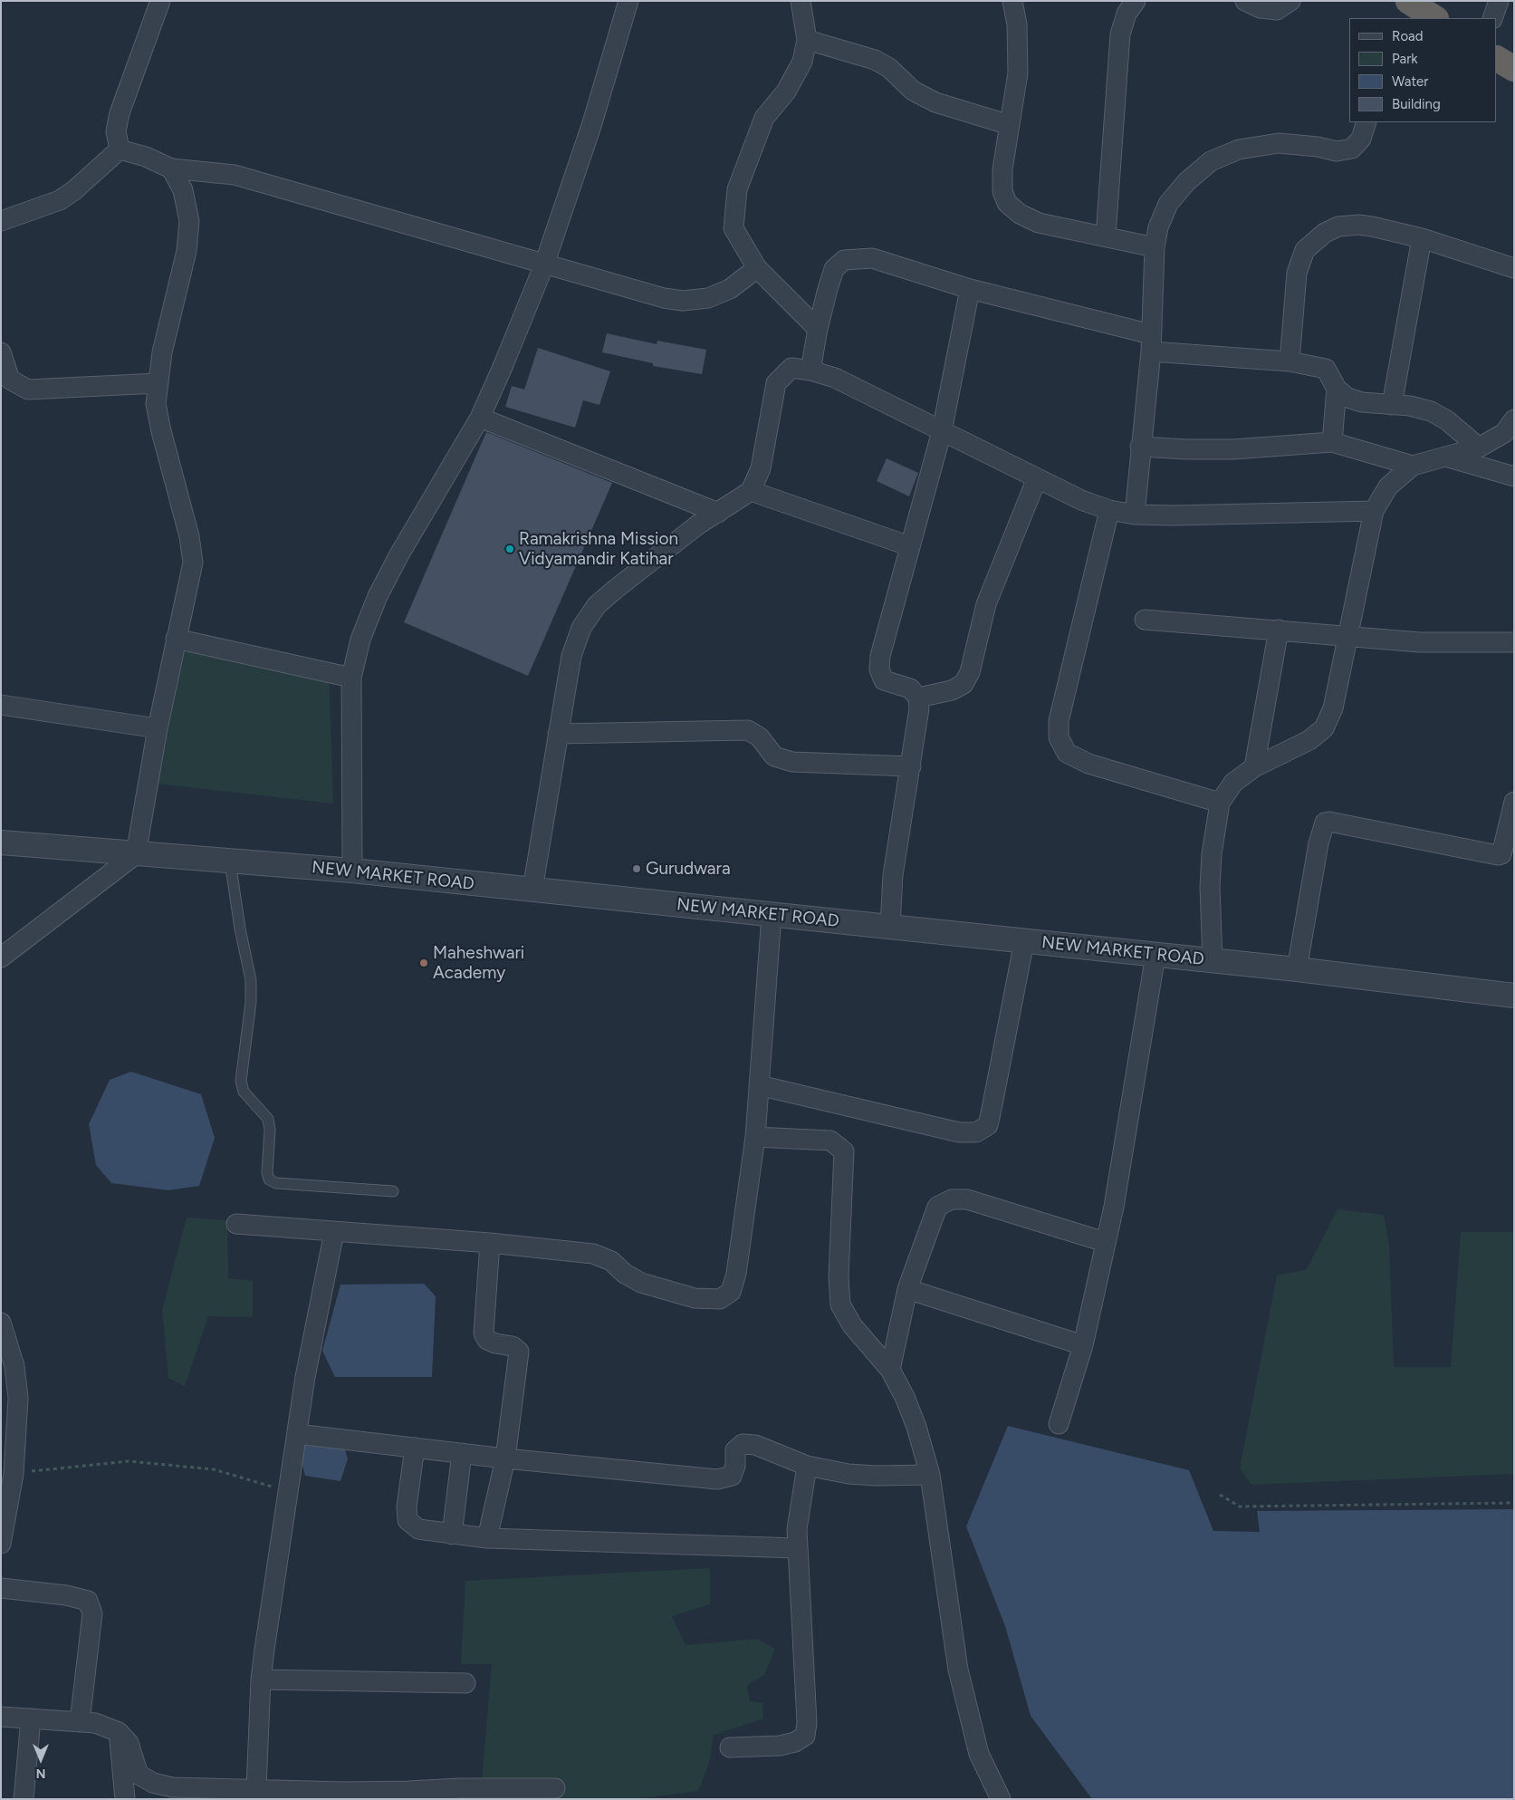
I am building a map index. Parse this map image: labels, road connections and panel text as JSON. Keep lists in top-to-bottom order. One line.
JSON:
{"streets":{"street":["NEW MARKET ROAD"]},"places":["Ramakrishna Mission Vidyamandir Katihar","Gurudwara","Maheshwari Academy"],"legend":["Road","Park","Water","Building"],"north":"bottom"}
